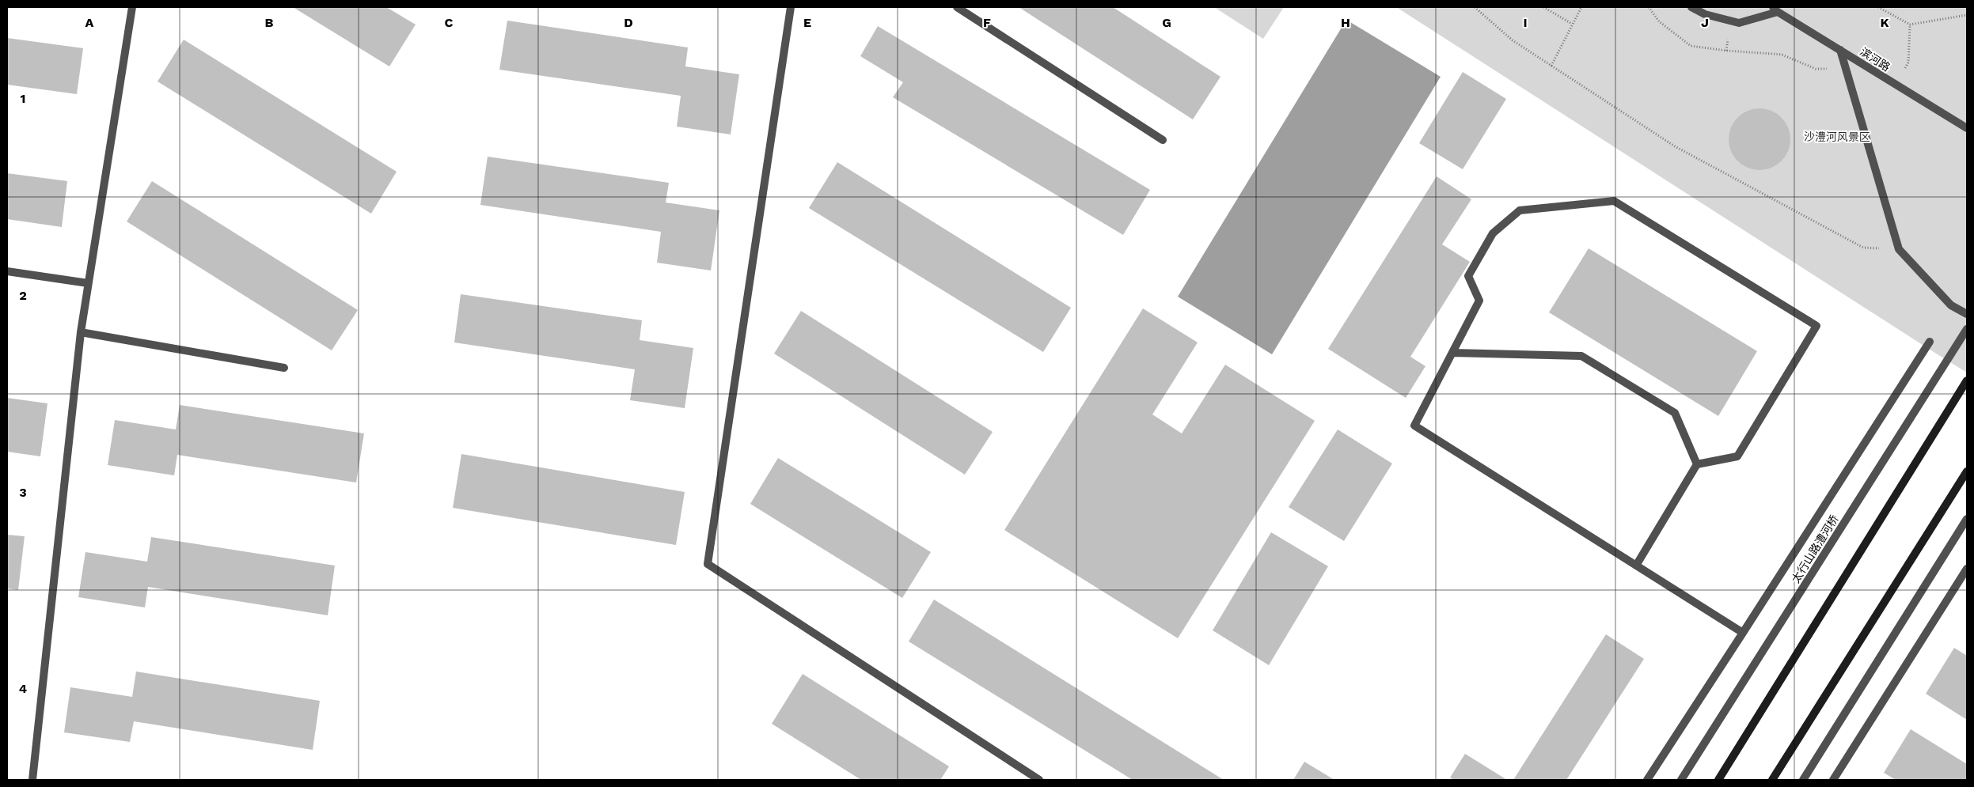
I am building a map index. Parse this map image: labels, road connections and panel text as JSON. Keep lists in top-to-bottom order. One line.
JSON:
{"streets":{"street":["滨河路","太行山路澧河桥"]},"parks":["沙澧河风景区"],"grid":{"columns":["A","B","C","D","E","F","G","H","I","J","K"],"rows":["1","2","3","4"]}}
